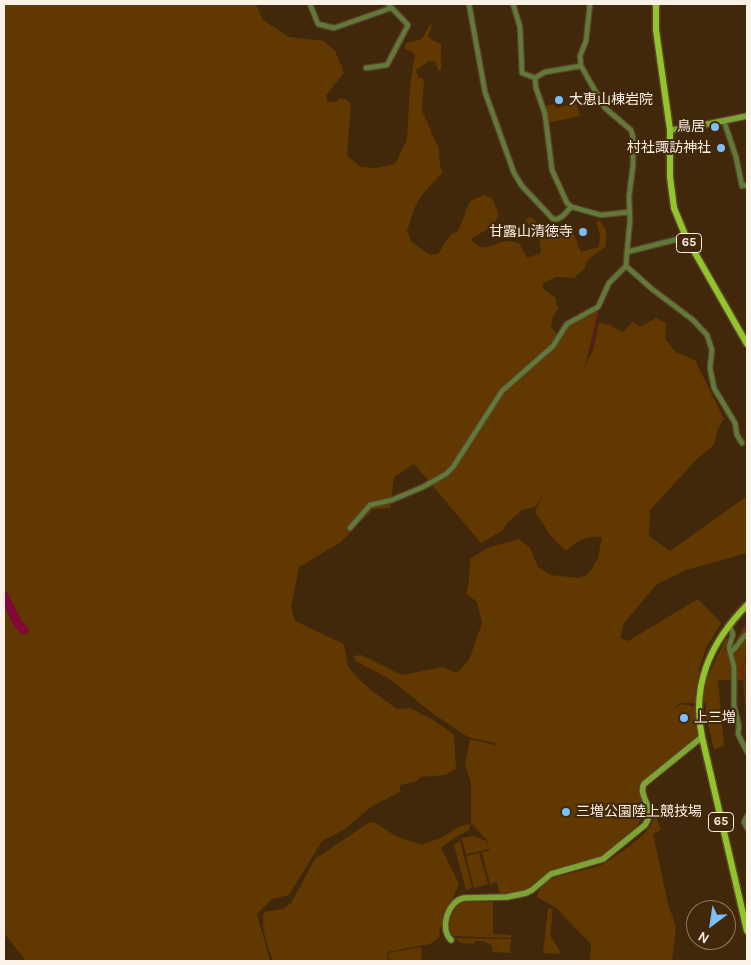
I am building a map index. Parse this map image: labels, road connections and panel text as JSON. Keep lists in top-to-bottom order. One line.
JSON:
{"streets":{"main road":["65"]},"places":["大恵山棟岩院","鳥居","村社諏訪神社","甘露山清徳寺","上三増","三増公園陸上競技場"],"north":"bottom left"}
